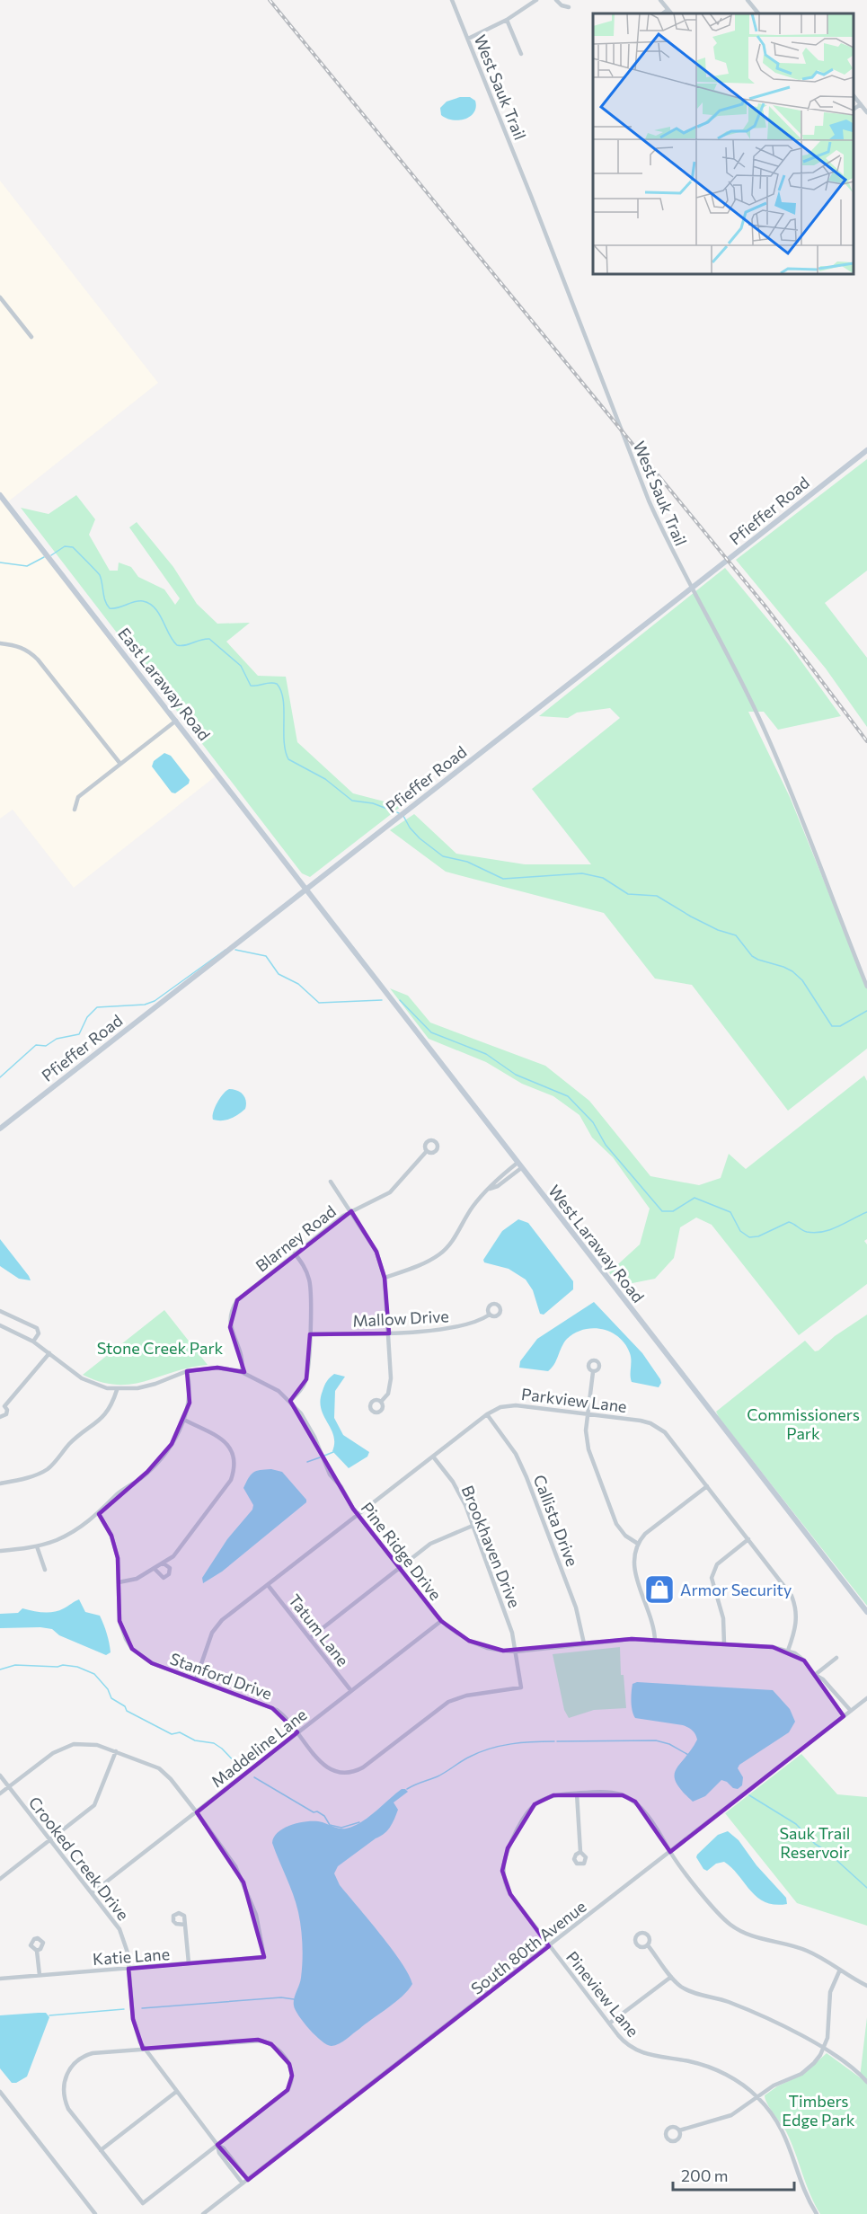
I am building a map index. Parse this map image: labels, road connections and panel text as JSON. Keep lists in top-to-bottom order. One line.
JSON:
{"streets":{"main road":["Pfieffer Road","East Laraway Road","West Laraway Road"],"street":["West Sauk Trail","Blarney Road","Mallow Drive","Parkview Lane","Callista Drive","Brookhaven Drive","Pine Ridge Drive","Tatum Lane","Stanford Drive","Maddeline Lane","Crooked Creek Drive","South 80th Avenue","Katie Lane","Pineview Lane"]},"crossings":[["West Sauk Trail","Pfieffer Road"],["Pfieffer Road","East Laraway Road"],["Pfieffer Road","West Laraway Road"],["East Laraway Road","West Laraway Road"],["Blarney Road","Pine Ridge Drive"],["Parkview Lane","Callista Drive"],["Parkview Lane","Brookhaven Drive"],["Parkview Lane","Pine Ridge Drive"],["Parkview Lane","Tatum Lane"],["Parkview Lane","Stanford Drive"],["Callista Drive","Pine Ridge Drive"],["Brookhaven Drive","Pine Ridge Drive"],["Brookhaven Drive","Stanford Drive"],["Pine Ridge Drive","Stanford Drive"],["Pine Ridge Drive","Maddeline Lane"],["Pine Ridge Drive","South 80th Avenue"],["Tatum Lane","Maddeline Lane"],["Stanford Drive","Maddeline Lane"],["Maddeline Lane","Crooked Creek Drive"],["Maddeline Lane","Katie Lane"],["Crooked Creek Drive","South 80th Avenue"],["Crooked Creek Drive","Katie Lane"],["South 80th Avenue","Pineview Lane"]],"parks":["Stone Creek Park","Commissioners Park","Sauk Trail Reservoir","Timbers Edge Park"],"places":{"shop":["Armor Security"]},"scale_bar":"200 m"}
